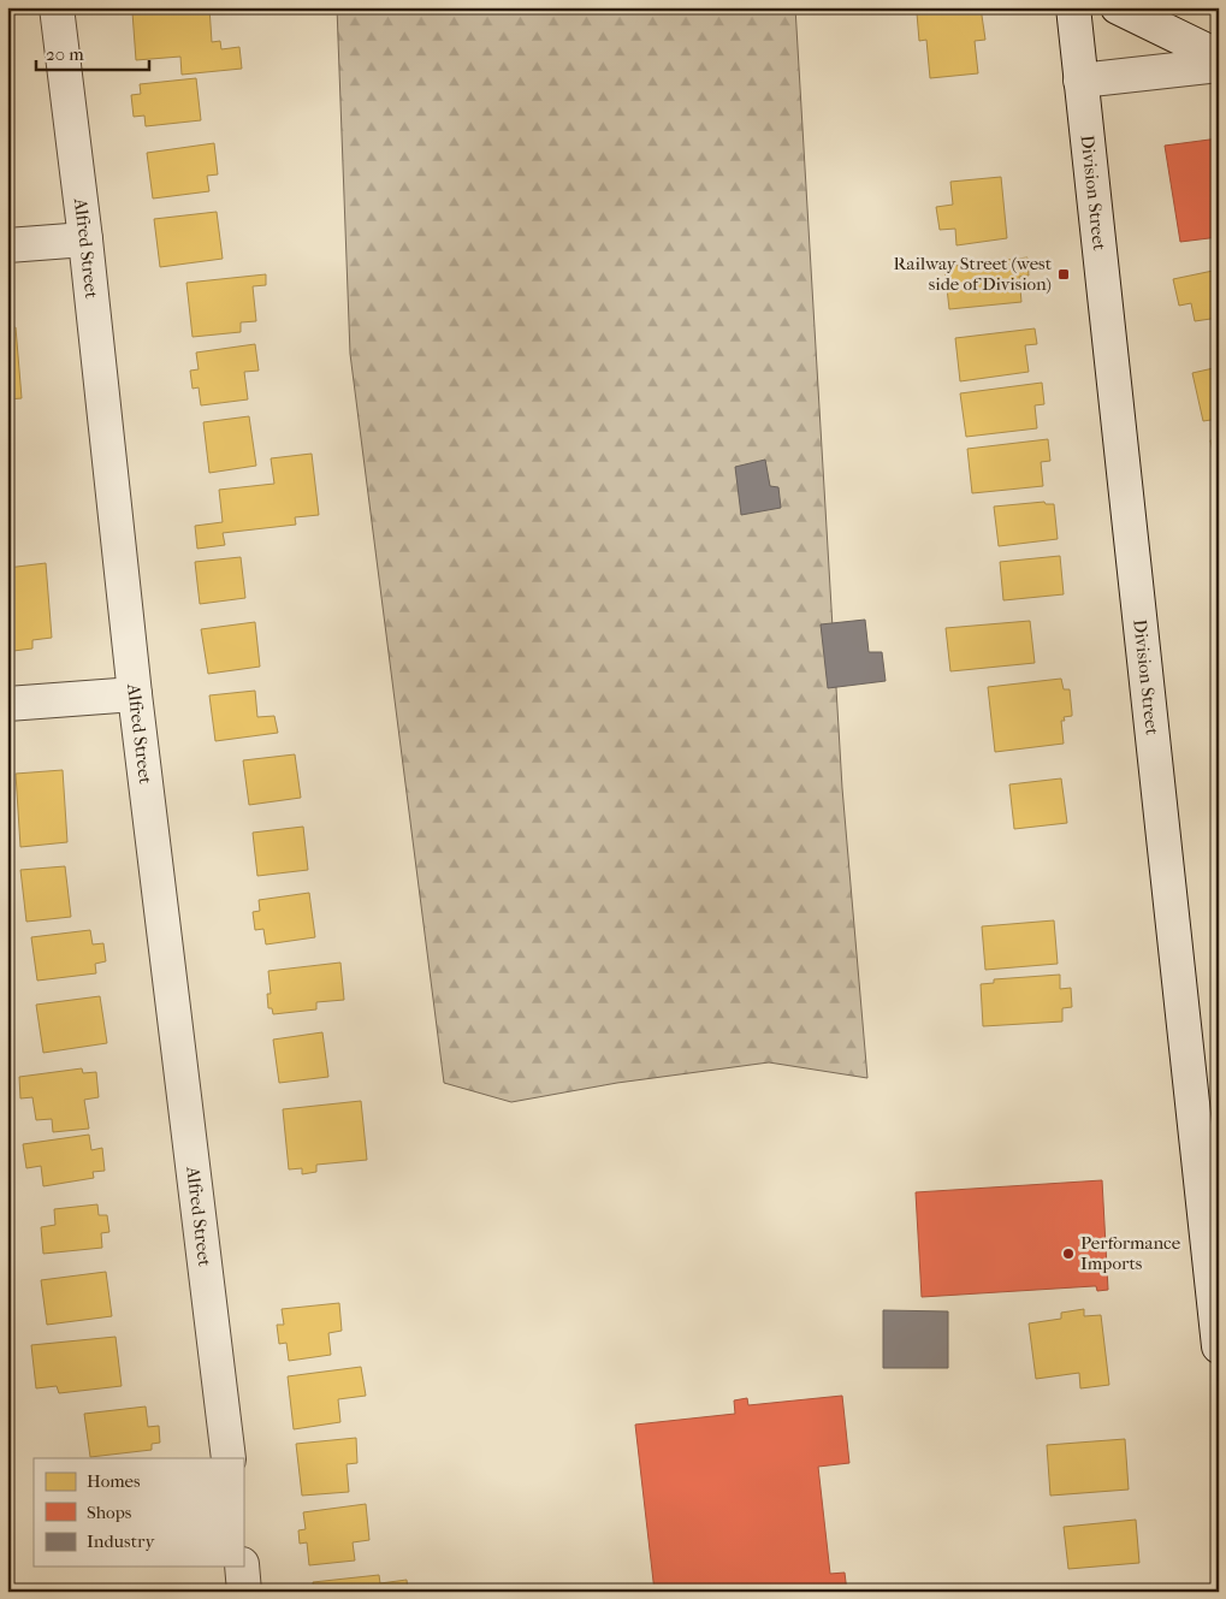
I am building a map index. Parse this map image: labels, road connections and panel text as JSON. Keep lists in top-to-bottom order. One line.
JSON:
{"streets":{"street":["Division Street","Alfred Street"]},"places":{"transit":["Railway Street (west side of Division)"],"other":["Performance Imports"]},"legend":["Homes","Shops","Industry"],"scale_bar":"20 m"}
